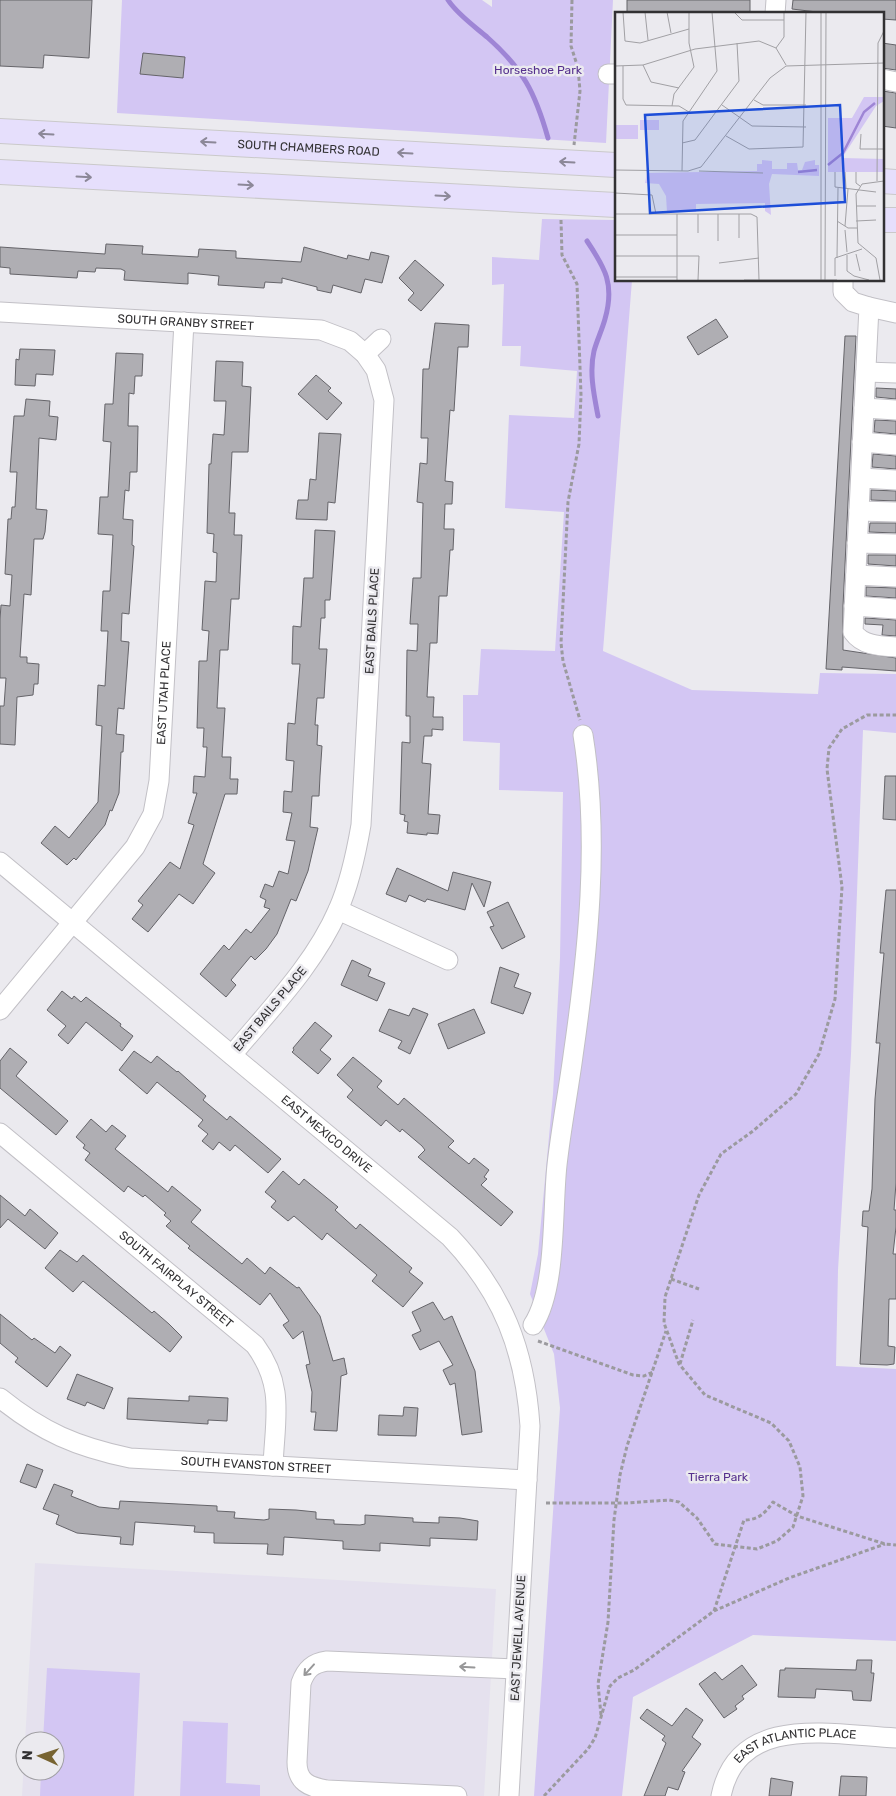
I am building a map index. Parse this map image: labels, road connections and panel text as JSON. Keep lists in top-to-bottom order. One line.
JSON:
{"streets":{"main road":["SOUTH CHAMBERS ROAD"],"street":["SOUTH GRANBY STREET","EAST BAILS PLACE","EAST UTAH PLACE","EAST MEXICO DRIVE","SOUTH FAIRPLAY STREET","SOUTH EVANSTON STREET","EAST JEWELL AVENUE","EAST ATLANTIC PLACE"]},"crossings":[["SOUTH GRANBY STREET","EAST BAILS PLACE"],["SOUTH GRANBY STREET","EAST UTAH PLACE"],["EAST BAILS PLACE","EAST MEXICO DRIVE"],["EAST UTAH PLACE","EAST MEXICO DRIVE"],["EAST MEXICO DRIVE","SOUTH EVANSTON STREET"],["EAST MEXICO DRIVE","EAST JEWELL AVENUE"],["SOUTH FAIRPLAY STREET","SOUTH EVANSTON STREET"],["SOUTH EVANSTON STREET","EAST JEWELL AVENUE"]],"parks":["Horseshoe Park","Tierra Park"],"north":"left"}
